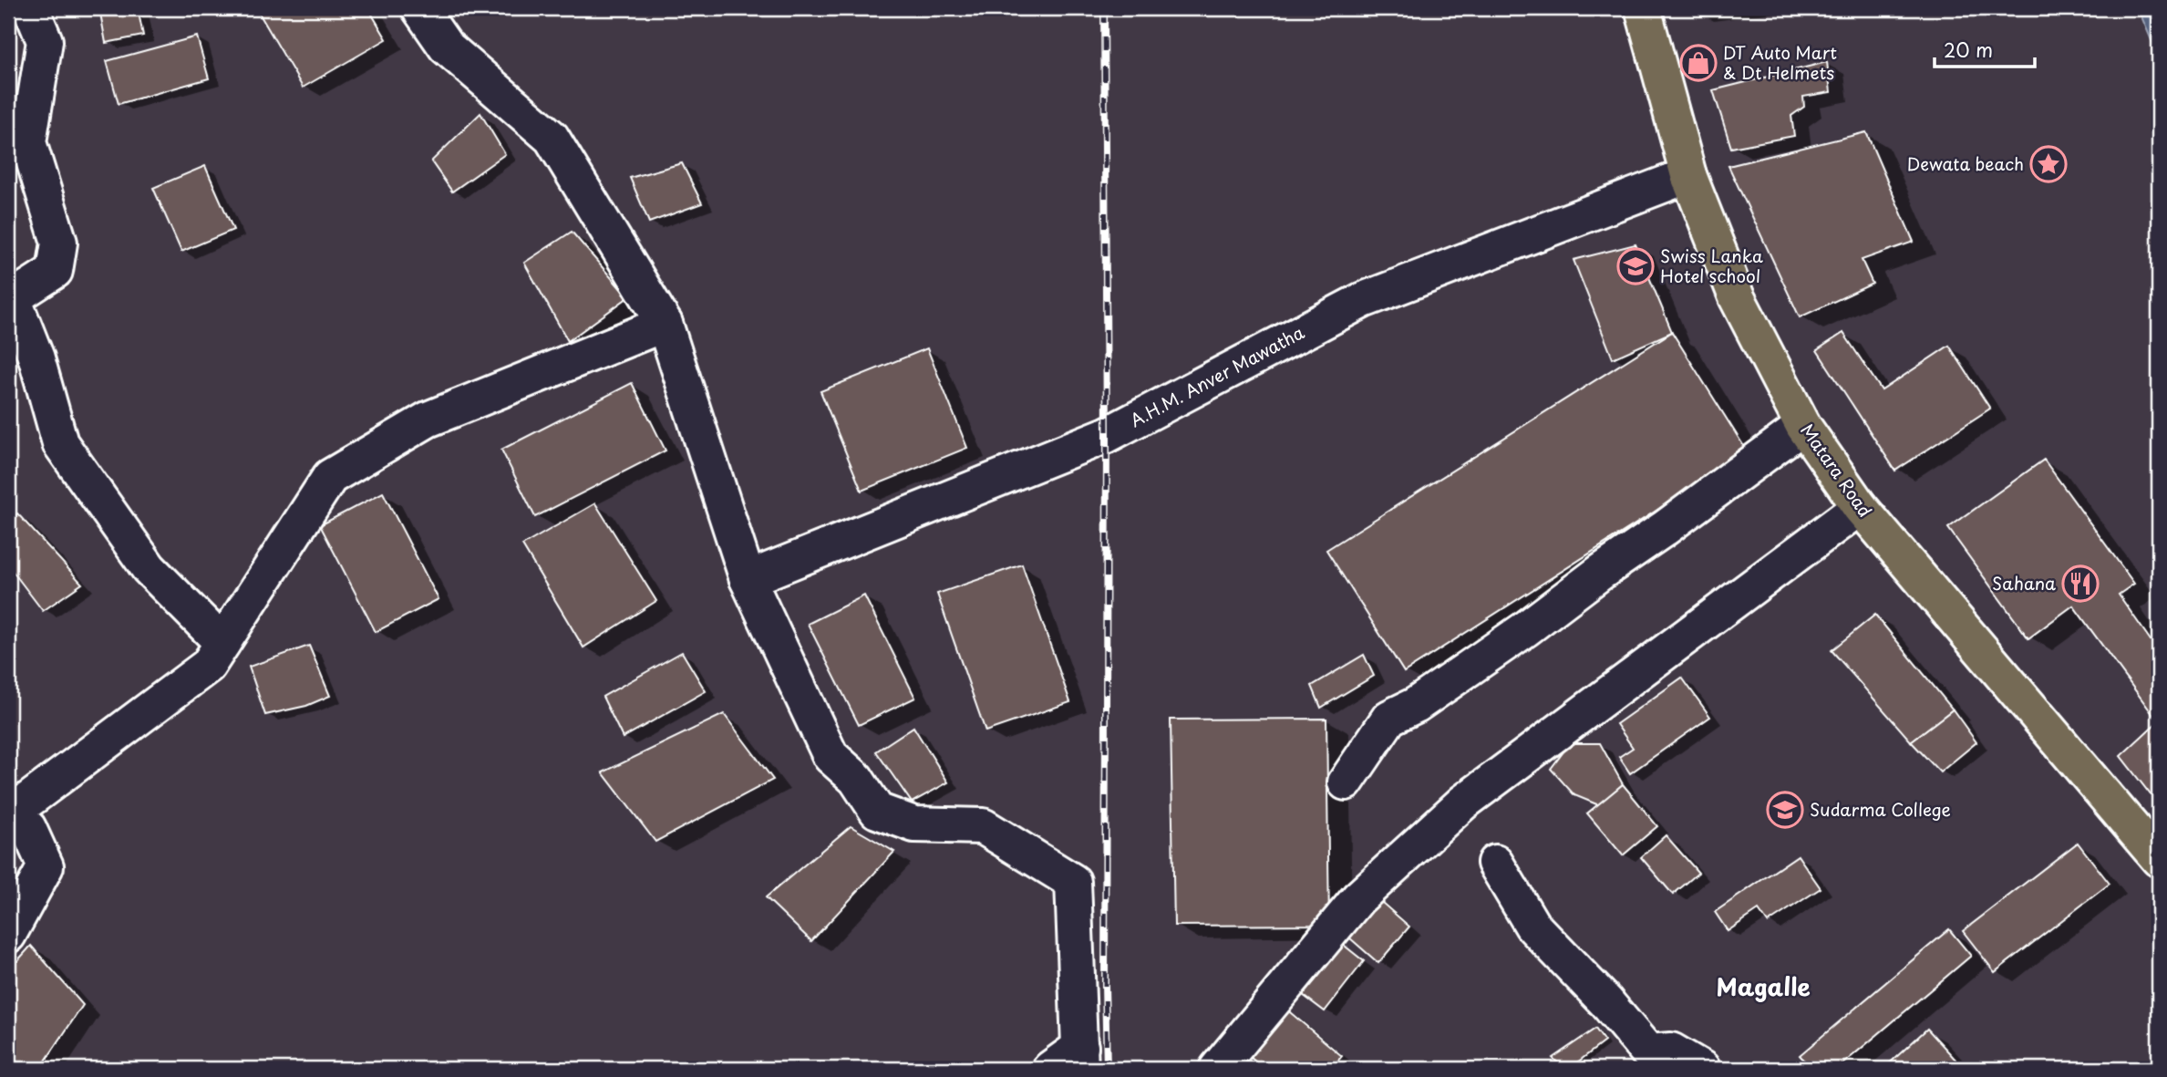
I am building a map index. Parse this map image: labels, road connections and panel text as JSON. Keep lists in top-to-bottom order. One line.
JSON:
{"streets":{"highway":["Matara Road"],"street":["A.H.M. Anver Mawatha"]},"crossings":[["A.H.M. Anver Mawatha","Matara Road"]],"districts":["Magalle"],"places":{"shop":["DT Auto Mart & Dt Helmets"],"place":["Dewata beach"],"school or university":["Swiss Lanka Hotel school","Sudarma College"],"restaurant":["Sahana"]},"scale_bar":"20 m"}
